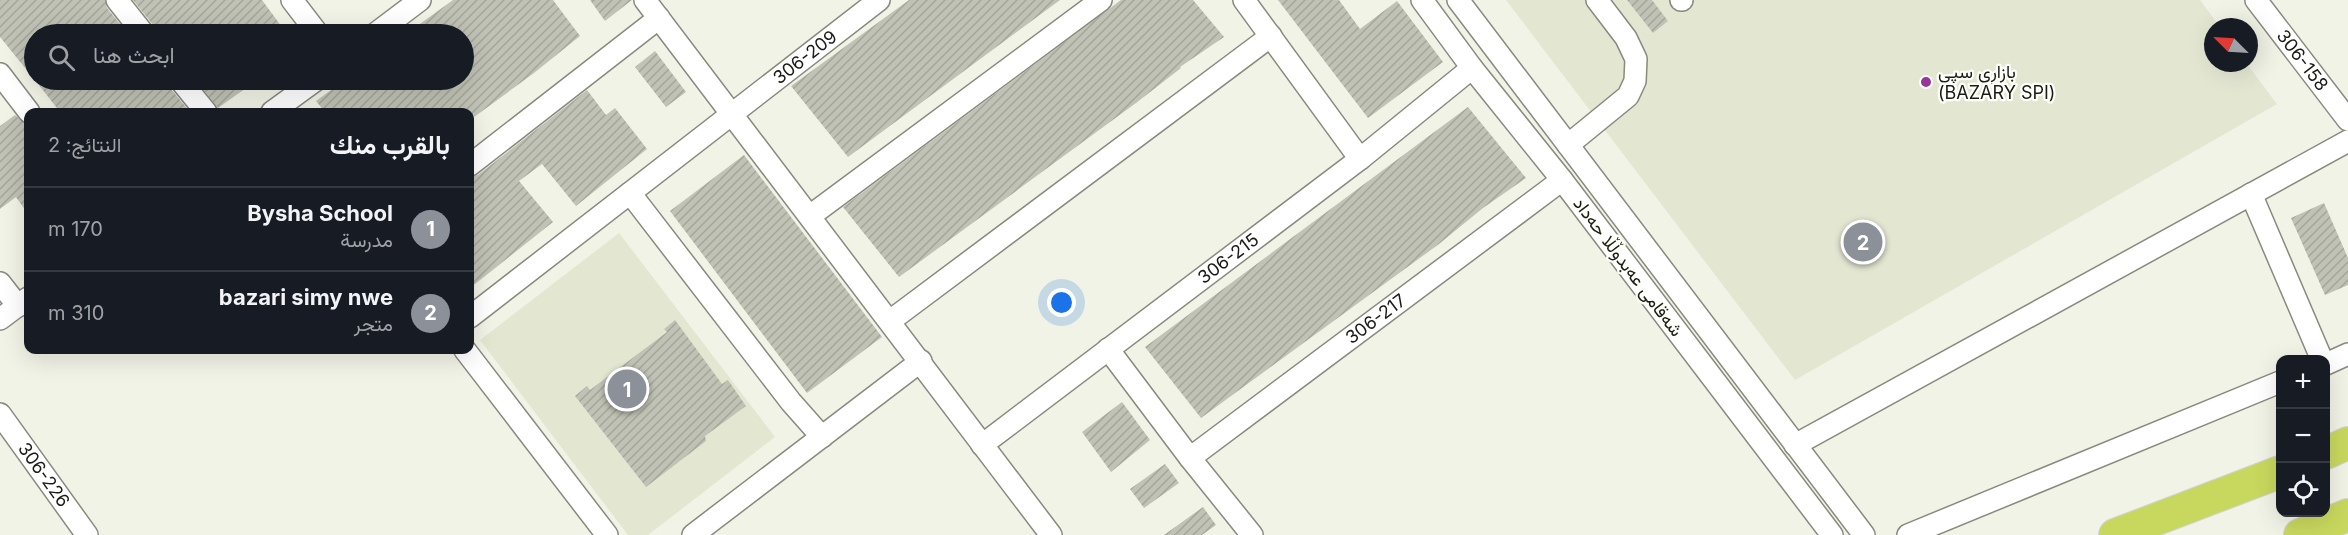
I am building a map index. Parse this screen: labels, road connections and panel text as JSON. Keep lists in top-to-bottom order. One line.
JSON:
{"streets":{"street":["306-209","306-158","306-215","شەقامی عەبدوڵڵا حەداد","306-217","306-226"]},"crossings":[["306-215","شەقامی عەبدوڵڵا حەداد"],["شەقامی عەبدوڵڵا حەداد","306-217"]],"places":["بازاڕی سپی (BAZARY SPI)"],"north":"top left","page":{"search":"ابحث هنا","heading":["بالقرب منك","النتائج: 2"],"list":[{"mark":"1","name":"Bysha School","note":"مدرسة","value":"170 m"},{"mark":"2","name":"bazari simy nwe","note":"متجر","value":"310 m"}],"pins":["2","1"],"map_buttons":["+","−"]}}
